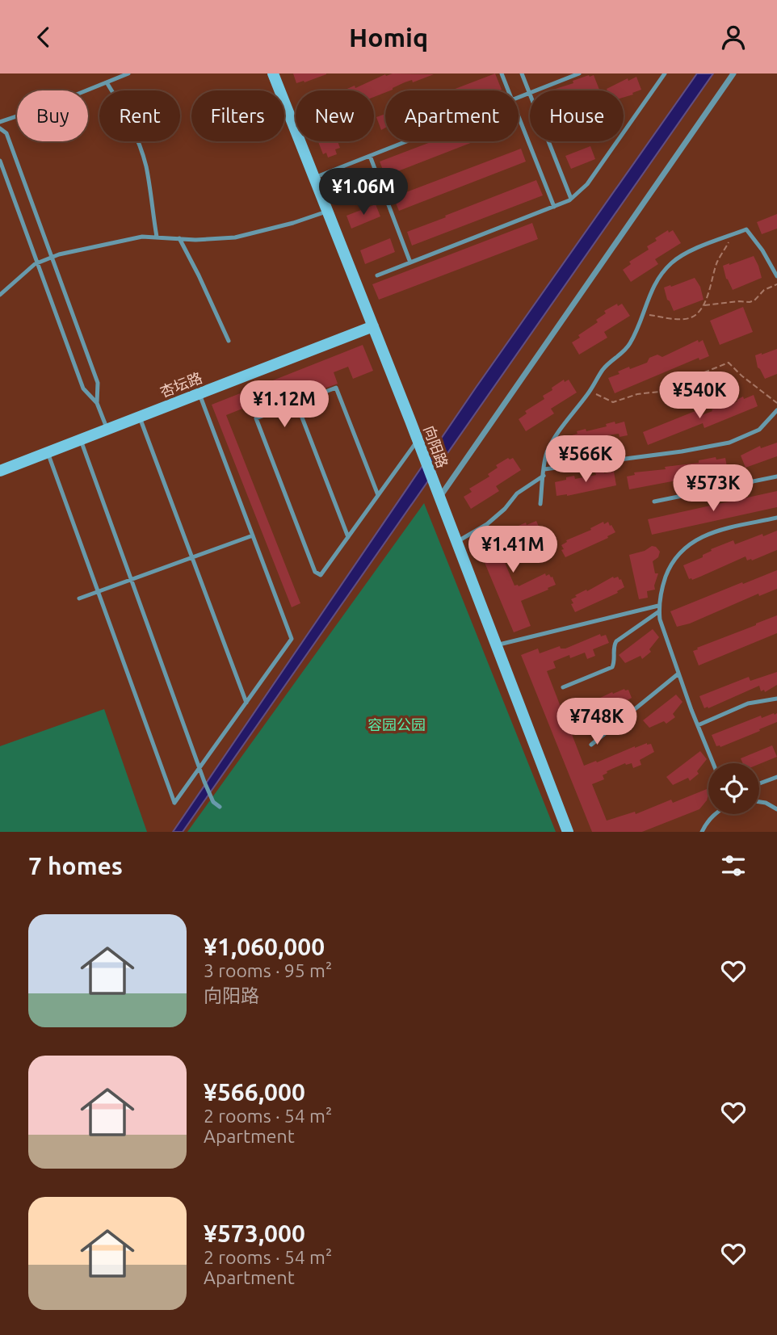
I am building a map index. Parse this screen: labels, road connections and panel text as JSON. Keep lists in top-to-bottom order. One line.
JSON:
{"streets":{"street":["杏坛路","向阳路"]},"crossings":[["杏坛路","向阳路"]],"parks":["容园公园"],"page":{"header":"Homiq","chip":["Buy","Rent","Filters","New","Apartment","House"],"price":["¥1.06M","¥540K","¥1.12M","¥566K","¥573K","¥1.41M","¥748K"],"heading":"7 homes","list":[{"name":"¥1,060,000","note":"3 rooms · 95 m² · 向阳路"},{"name":"¥566,000","note":"2 rooms · 54 m² · Apartment"},{"name":"¥573,000","note":"2 rooms · 54 m² · Apartment"}]}}
